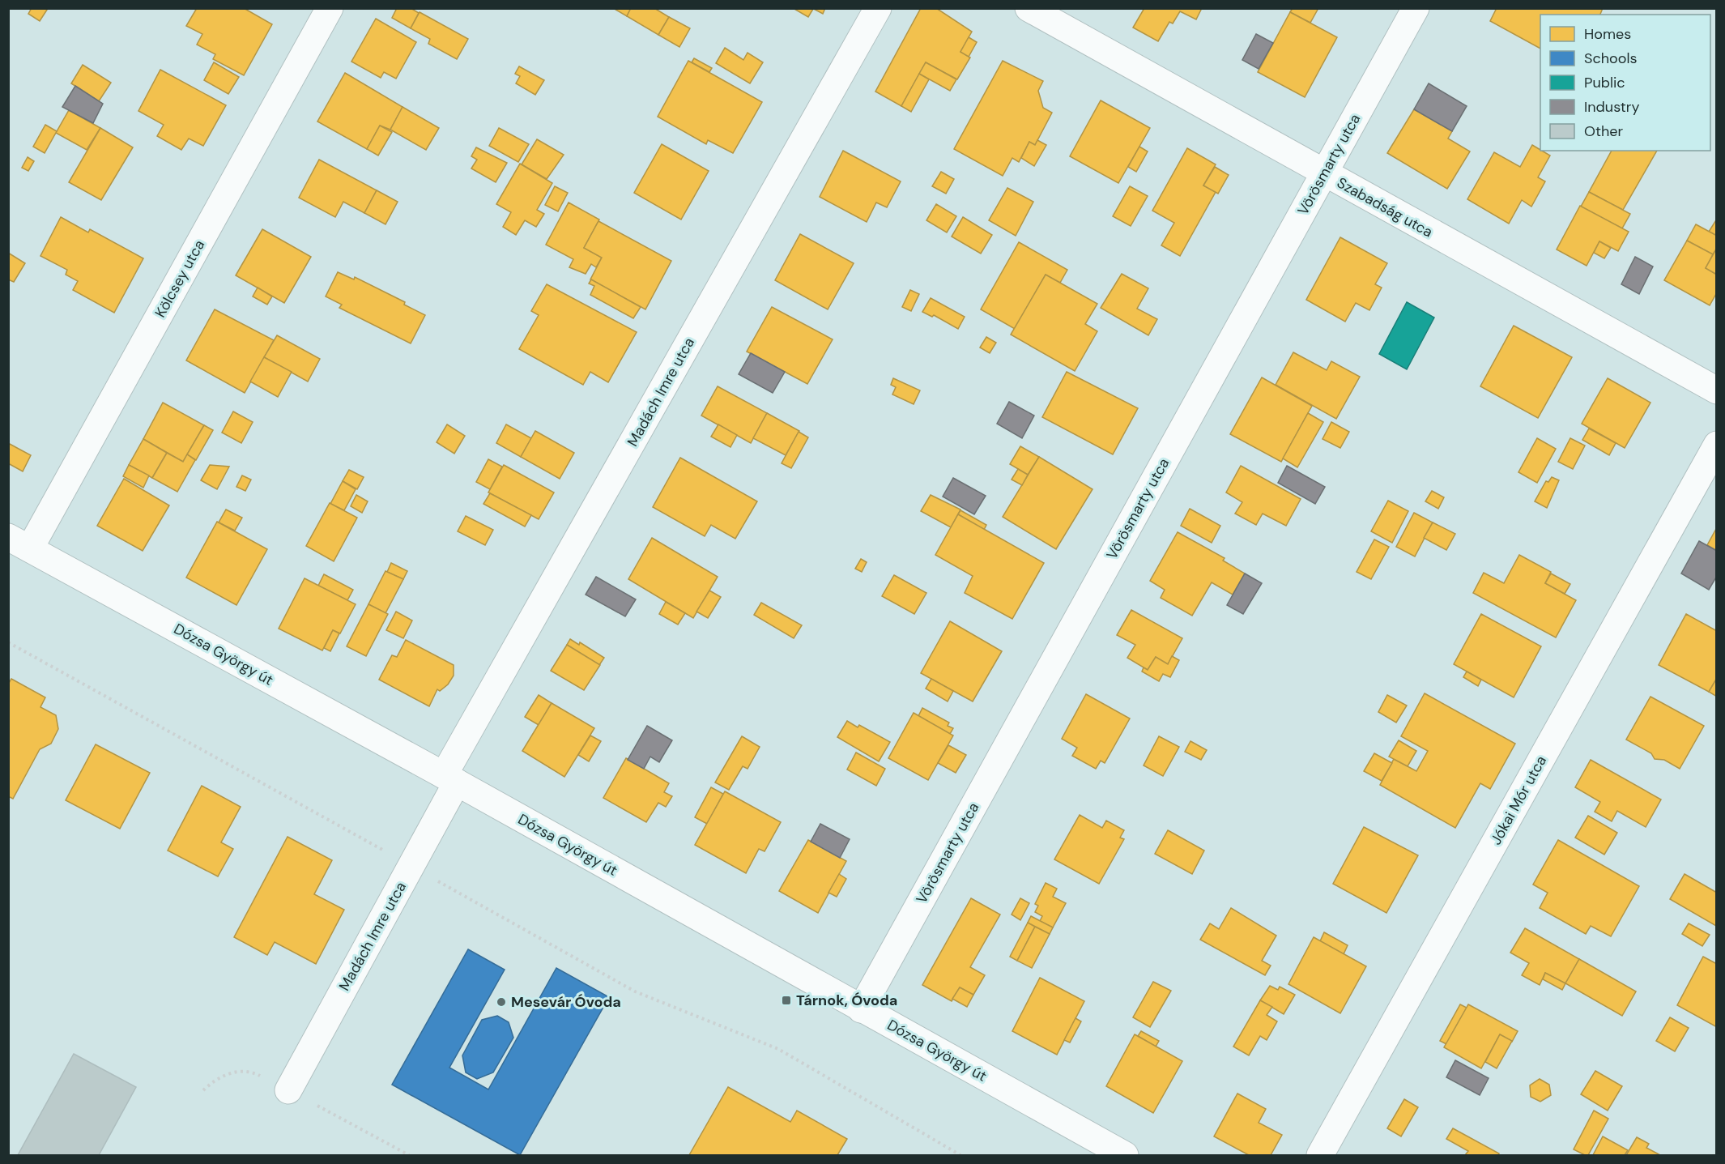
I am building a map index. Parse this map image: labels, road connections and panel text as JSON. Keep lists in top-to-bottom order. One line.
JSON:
{"streets":{"street":["Vörösmarty utca","Szabadság utca","Kölcsey utca","Madách Imre utca","Dózsa György út","Jókai Mór utca"]},"crossings":[["Vörösmarty utca","Szabadság utca"],["Vörösmarty utca","Dózsa György út"],["Kölcsey utca","Dózsa György út"],["Madách Imre utca","Dózsa György út"]],"places":{"transit":["Tárnok, Óvoda"],"other":["Mesevár Óvoda"]},"legend":["Homes","Schools","Public","Industry","Other"]}
